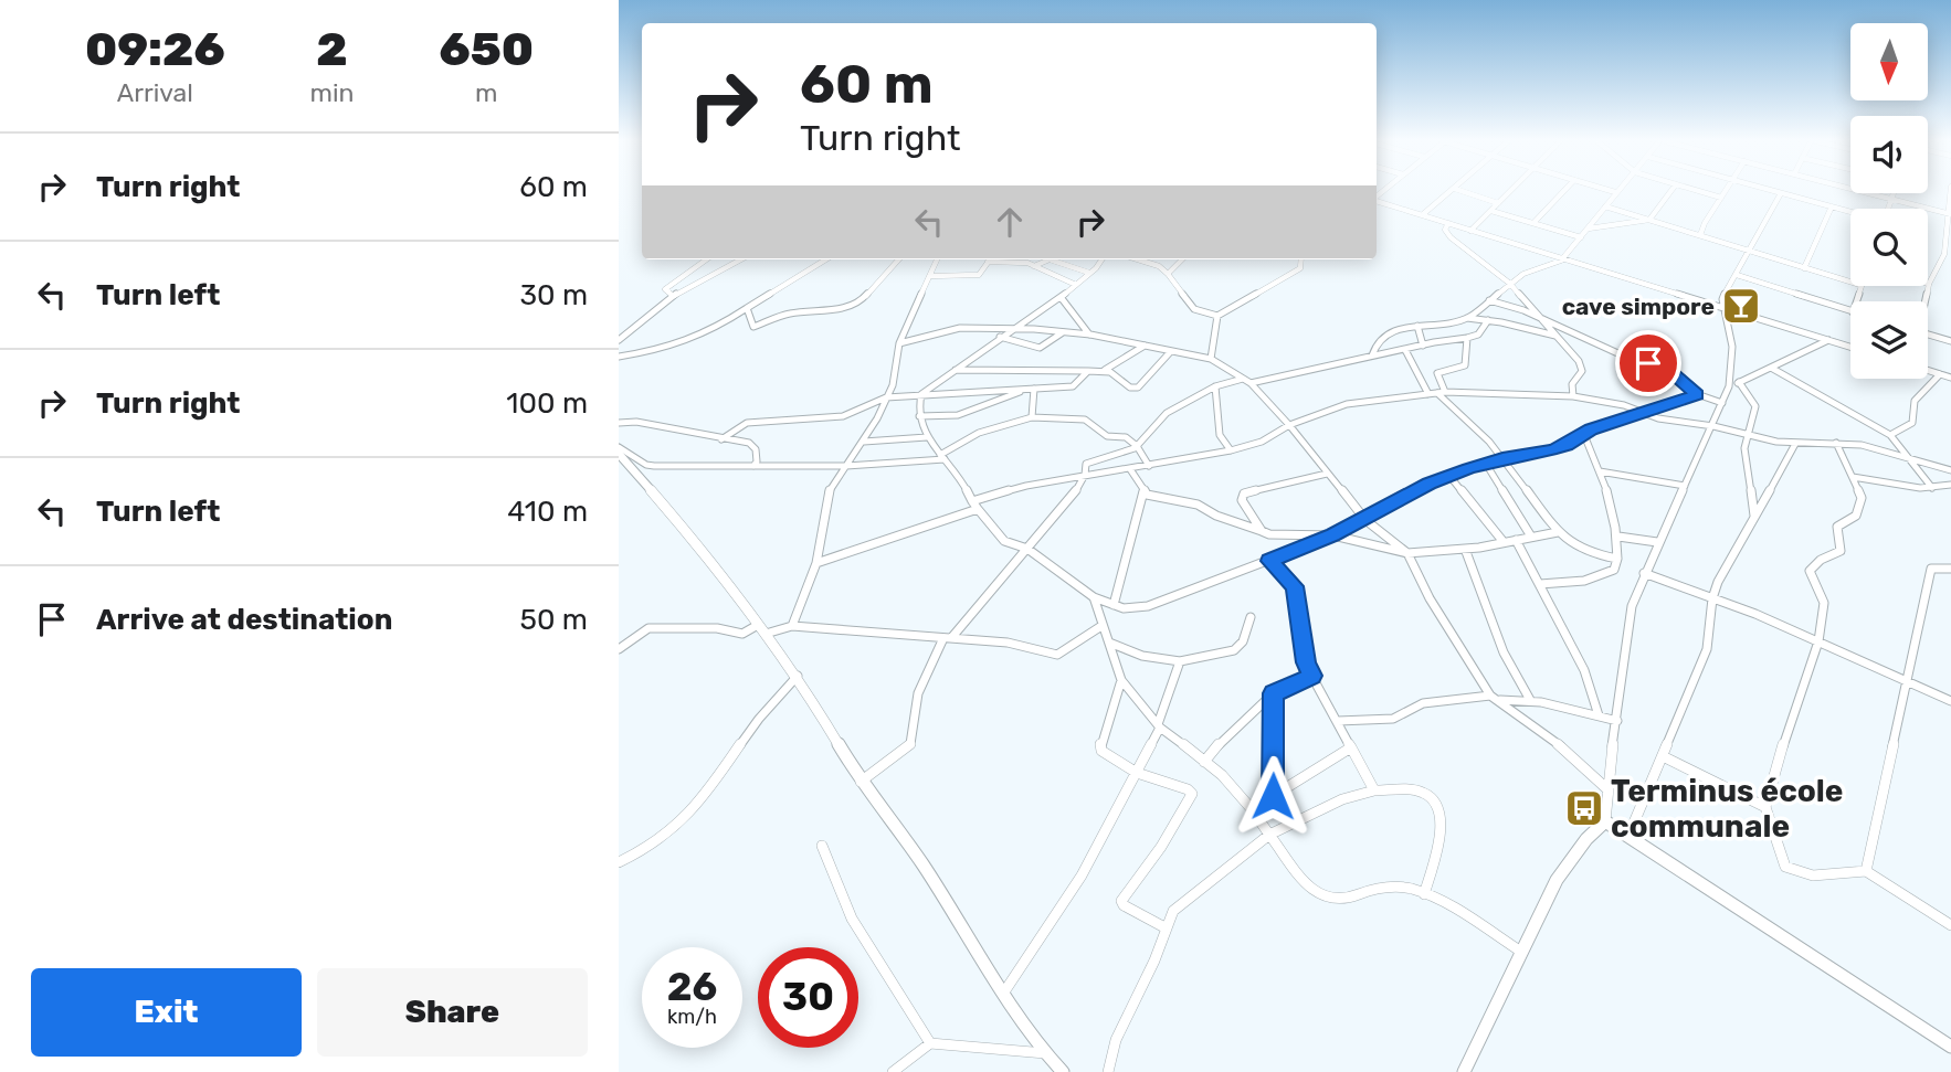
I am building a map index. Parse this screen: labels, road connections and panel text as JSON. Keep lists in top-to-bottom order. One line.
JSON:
{"places":{"bar":["cave simpore"],"bus stop":["Terminus école communale"]},"north":"bottom","page":{"eta":["09:26","Arrival","2","min","650","m"],"turn":["60 m","Turn right"],"list":[{"name":"Turn right","value":"60 m"},{"name":"Turn left","value":"30 m"},{"name":"Turn right","value":"100 m"},{"name":"Turn left","value":"410 m"},{"name":"Arrive at destination","value":"50 m"}],"speed":"26 km/h","limit":"30","buttons":["Exit","Share"]}}
